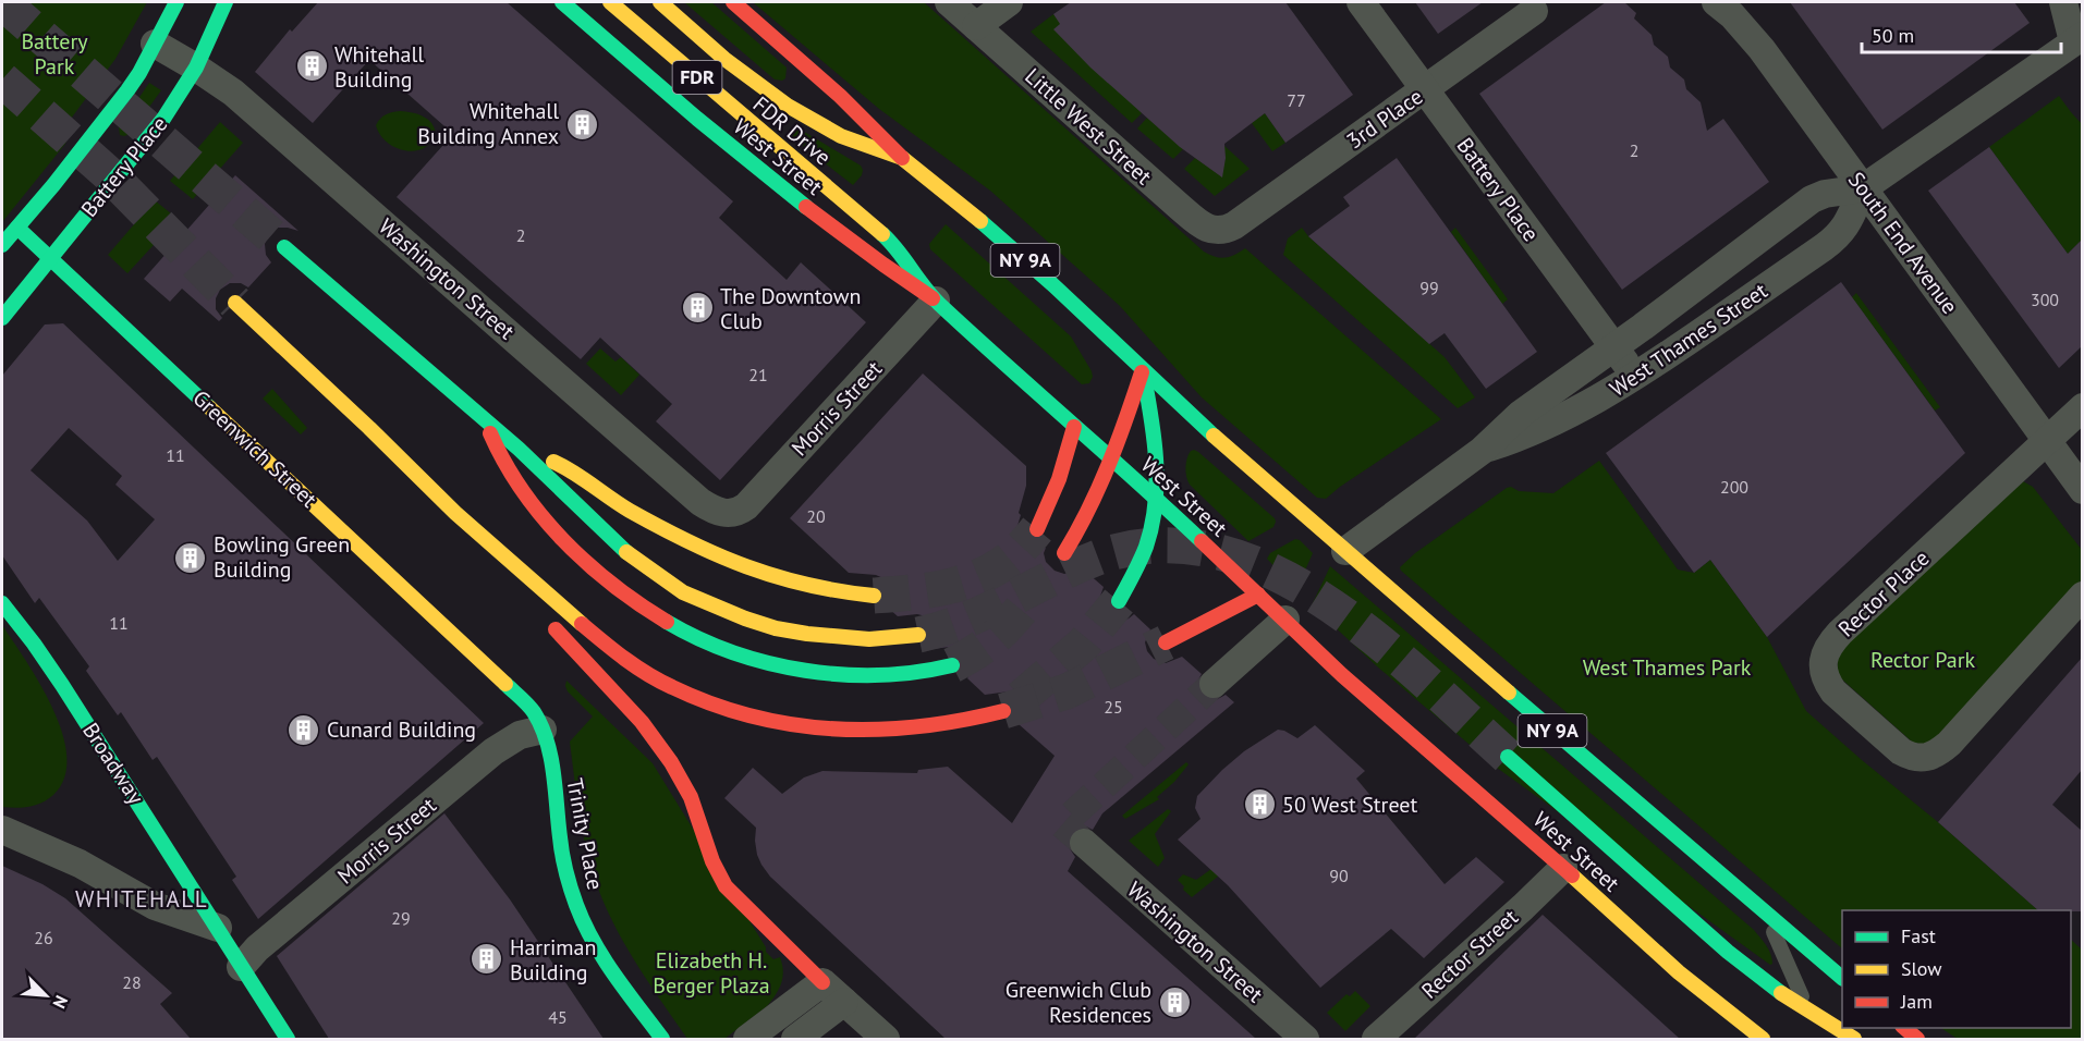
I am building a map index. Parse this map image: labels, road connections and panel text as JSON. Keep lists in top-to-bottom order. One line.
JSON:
{"streets":{"main road":["FDR","FDR Drive","West Street","Battery Place","NY 9A","Greenwich Street","Broadway","Trinity Place"],"street":["3rd Place","Little West Street","South End Avenue","Washington Street","West Thames Street","Morris Street","Rector Place","Rector Street"]},"crossings":[["3rd Place","Little West Street"],["3rd Place","Battery Place"],["FDR Drive","West Street"],["FDR Drive","NY 9A"],["FDR Drive","Morris Street"],["West Street","Morris Street"],["West Street","Rector Street"],["Battery Place","Washington Street"],["Battery Place","West Thames Street"],["Battery Place","Greenwich Street"],["South End Avenue","West Thames Street"],["South End Avenue","Rector Place"],["NY 9A","West Thames Street"],["Washington Street","Morris Street"],["Morris Street","Greenwich Street"],["Morris Street","Broadway"],["Morris Street","Trinity Place"],["Greenwich Street","Trinity Place"]],"districts":["WHITEHALL"],"parks":["Battery Park","Rector Park","West Thames Park","Elizabeth H. Berger Plaza"],"places":{"building":["Whitehall Building","Whitehall Building Annex","The Downtown Club","Bowling Green Building","Cunard Building","50 West Street","Harriman Building","Greenwich Club Residences"]},"house_numbers":["77","2","2","99","300","21","11","200","20","11","25","90","29","26","28","45"],"legend":["Fast","Slow","Jam"],"scale_bar":"50 m","north":"bottom right"}
